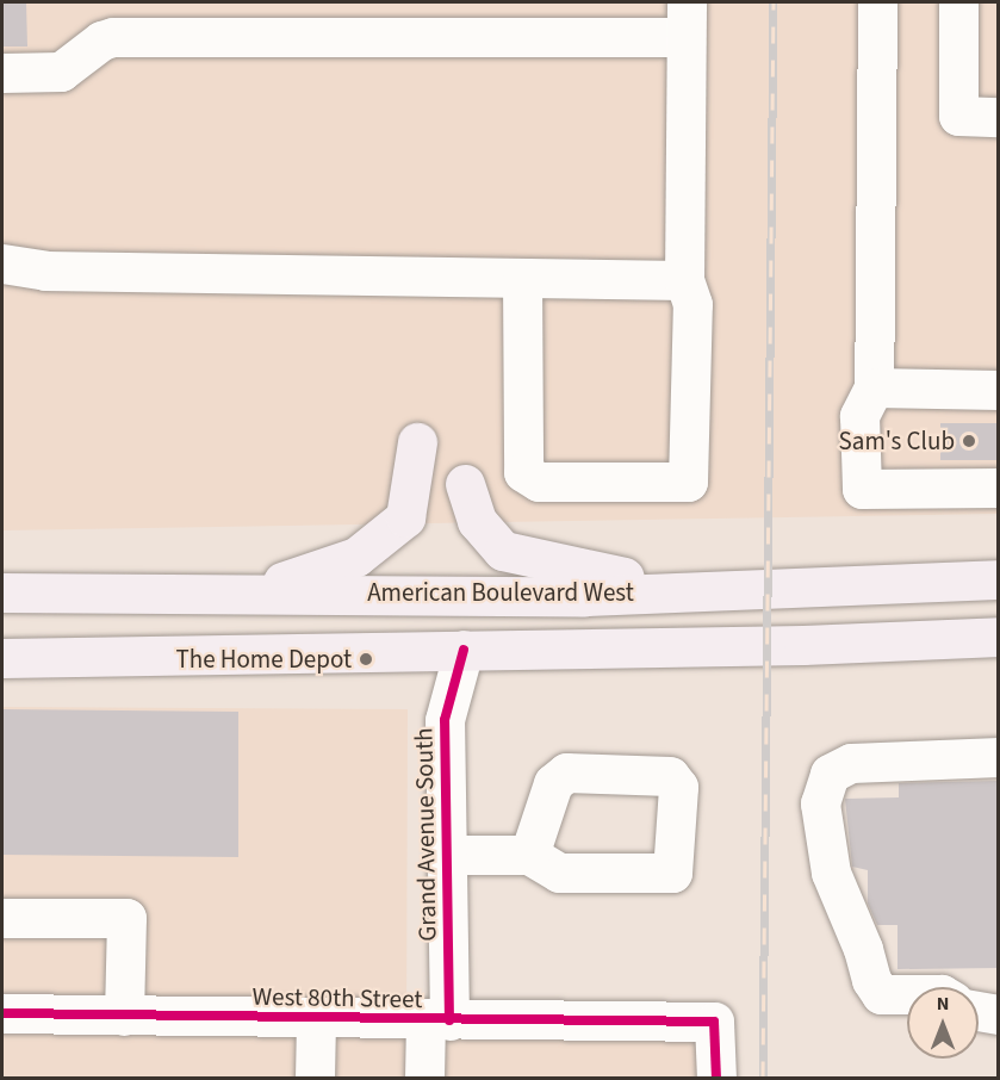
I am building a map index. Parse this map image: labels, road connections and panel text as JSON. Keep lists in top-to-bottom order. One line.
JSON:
{"streets":{"main road":["American Boulevard West"],"street":["Grand Avenue South","West 80th Street"]},"crossings":[["Grand Avenue South","West 80th Street"]],"places":["Sam's Club","The Home Depot"],"north":"top"}
